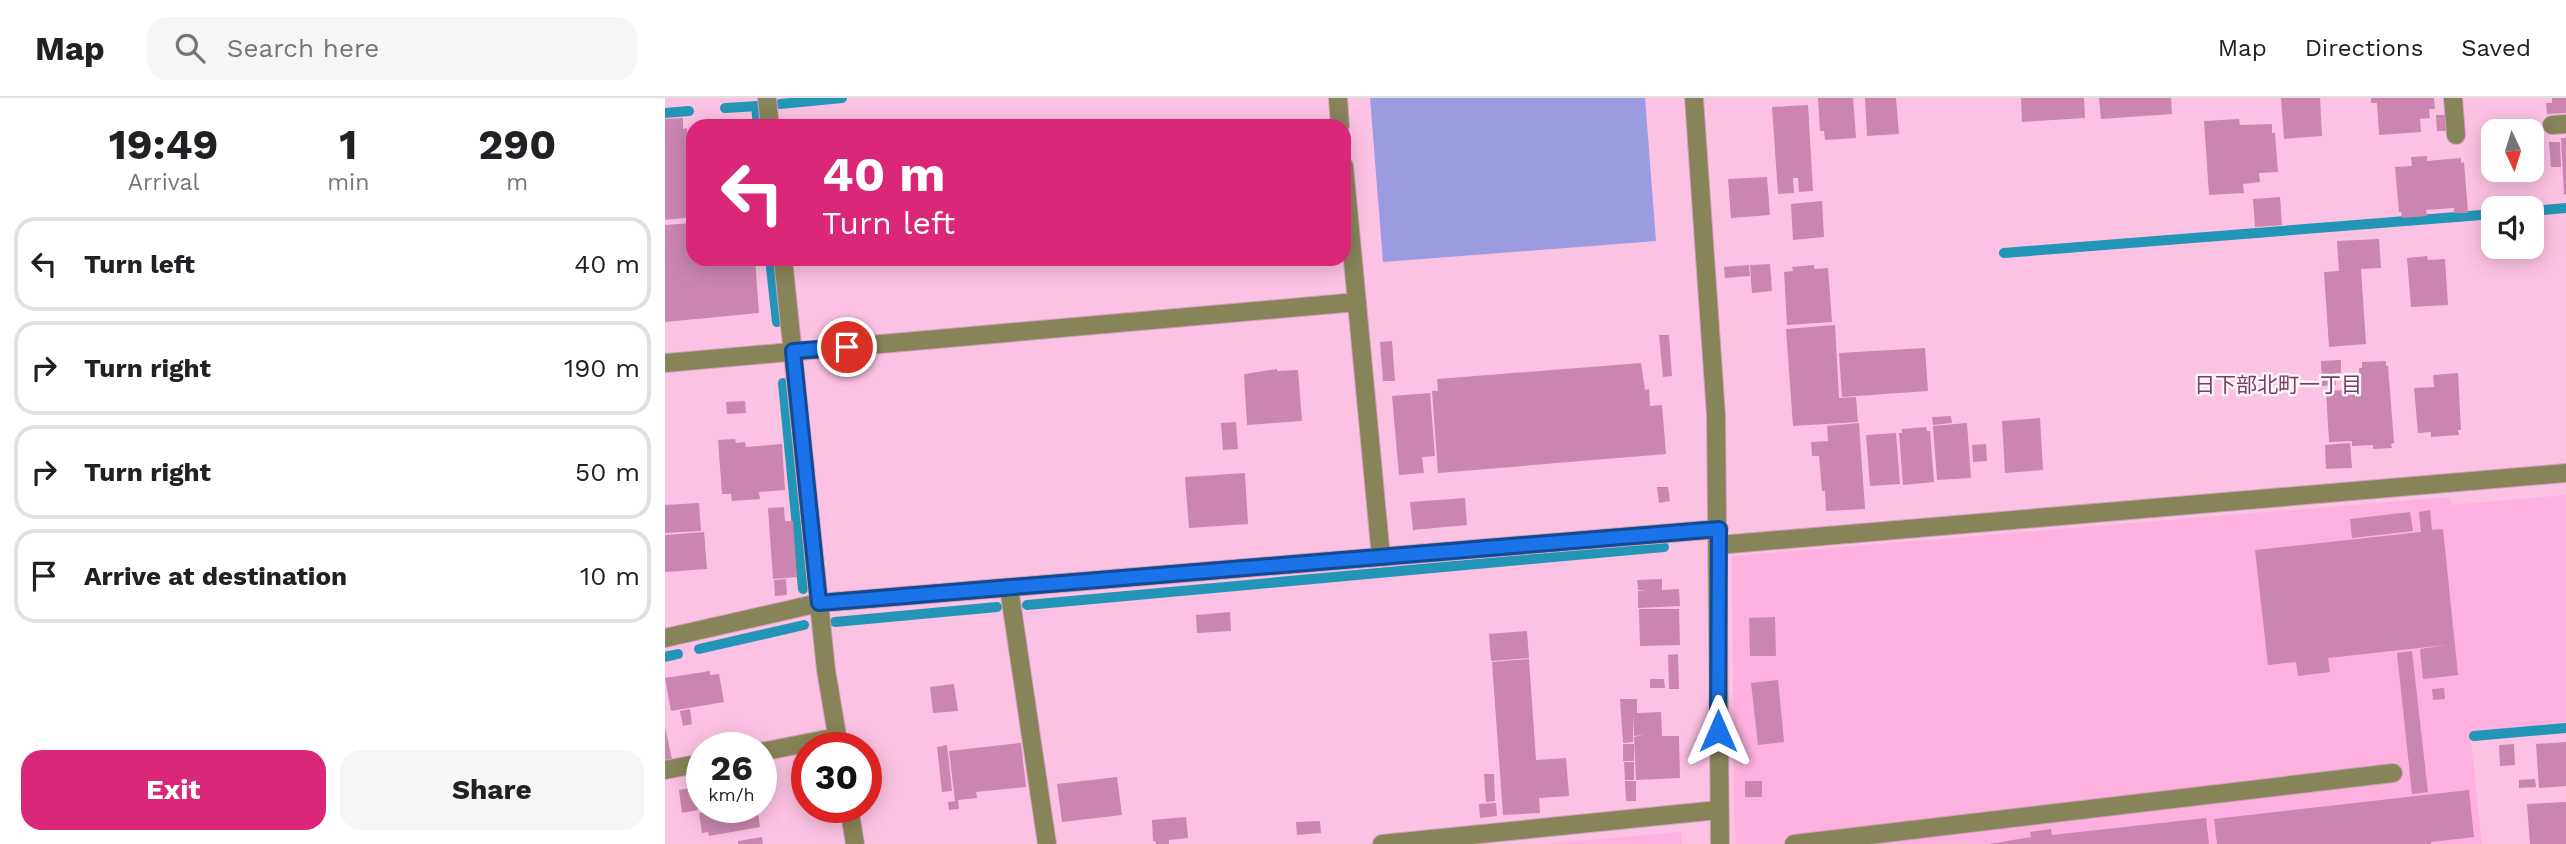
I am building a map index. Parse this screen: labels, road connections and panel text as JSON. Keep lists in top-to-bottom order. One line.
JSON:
{"districts":["日下部北町一丁目"],"north":"bottom","page":{"header":"Map","search":"Search here","nav":["Map","Directions","Saved"],"eta":["19:49","Arrival","1","min","290","m"],"turn":["40 m","Turn left"],"list":[{"name":"Turn left","value":"40 m"},{"name":"Turn right","value":"190 m"},{"name":"Turn right","value":"50 m"},{"name":"Arrive at destination","value":"10 m"}],"speed":"26 km/h","limit":"30","buttons":["Exit","Share"]}}
